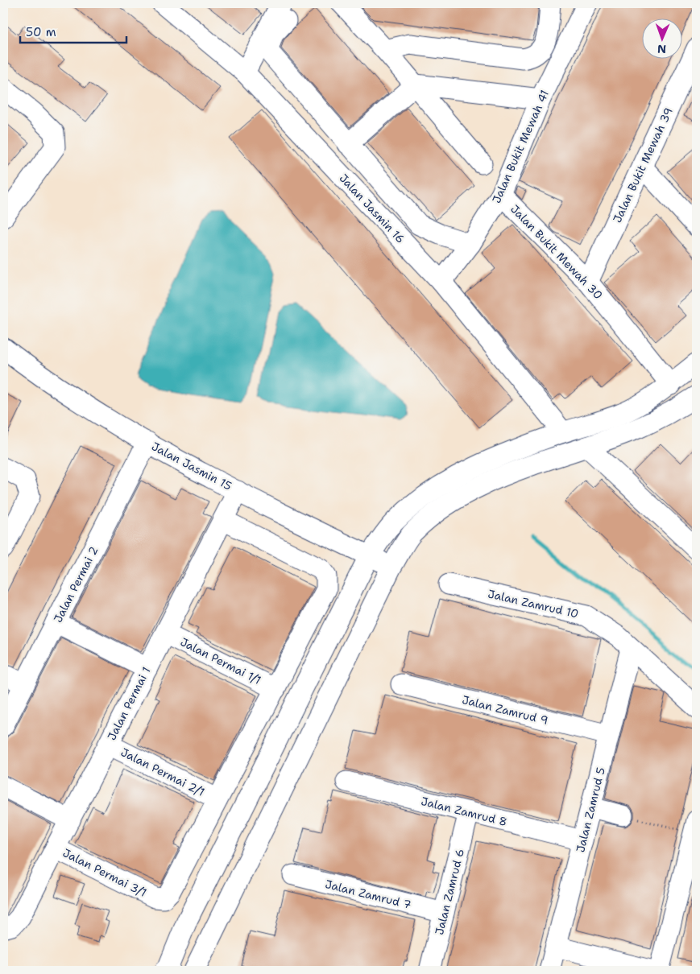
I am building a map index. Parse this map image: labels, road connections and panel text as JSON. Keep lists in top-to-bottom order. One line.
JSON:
{"streets":{"street":["Jalan Bukit Mewah 41","Jalan Bukit Mewah 39","Jalan Jasmin 16","Jalan Bukit Mewah 30","Jalan Jasmin 15","Jalan Permai 2","Jalan Zamrud 10","Jalan Permai 1/1","Jalan Permai 1","Jalan Zamrud 9","Jalan Permai 2/1","Jalan Zamrud 5","Jalan Zamrud 8","Jalan Permai 3/1","Jalan Zamrud 6","Jalan Zamrud 7"]},"crossings":[["Jalan Bukit Mewah 41","Jalan Jasmin 16"],["Jalan Bukit Mewah 41","Jalan Bukit Mewah 30"],["Jalan Bukit Mewah 39","Jalan Bukit Mewah 30"],["Jalan Jasmin 15","Jalan Permai 2"],["Jalan Jasmin 15","Jalan Permai 1"],["Jalan Zamrud 10","Jalan Zamrud 5"],["Jalan Permai 1/1","Jalan Permai 1"],["Jalan Permai 1","Jalan Permai 2/1"],["Jalan Permai 1","Jalan Permai 3/1"],["Jalan Zamrud 9","Jalan Zamrud 5"],["Jalan Permai 2/1","Jalan Permai 3/1"],["Jalan Zamrud 5","Jalan Zamrud 8"],["Jalan Zamrud 8","Jalan Zamrud 6"],["Jalan Zamrud 6","Jalan Zamrud 7"]],"scale_bar":"50 m","north":"bottom"}
